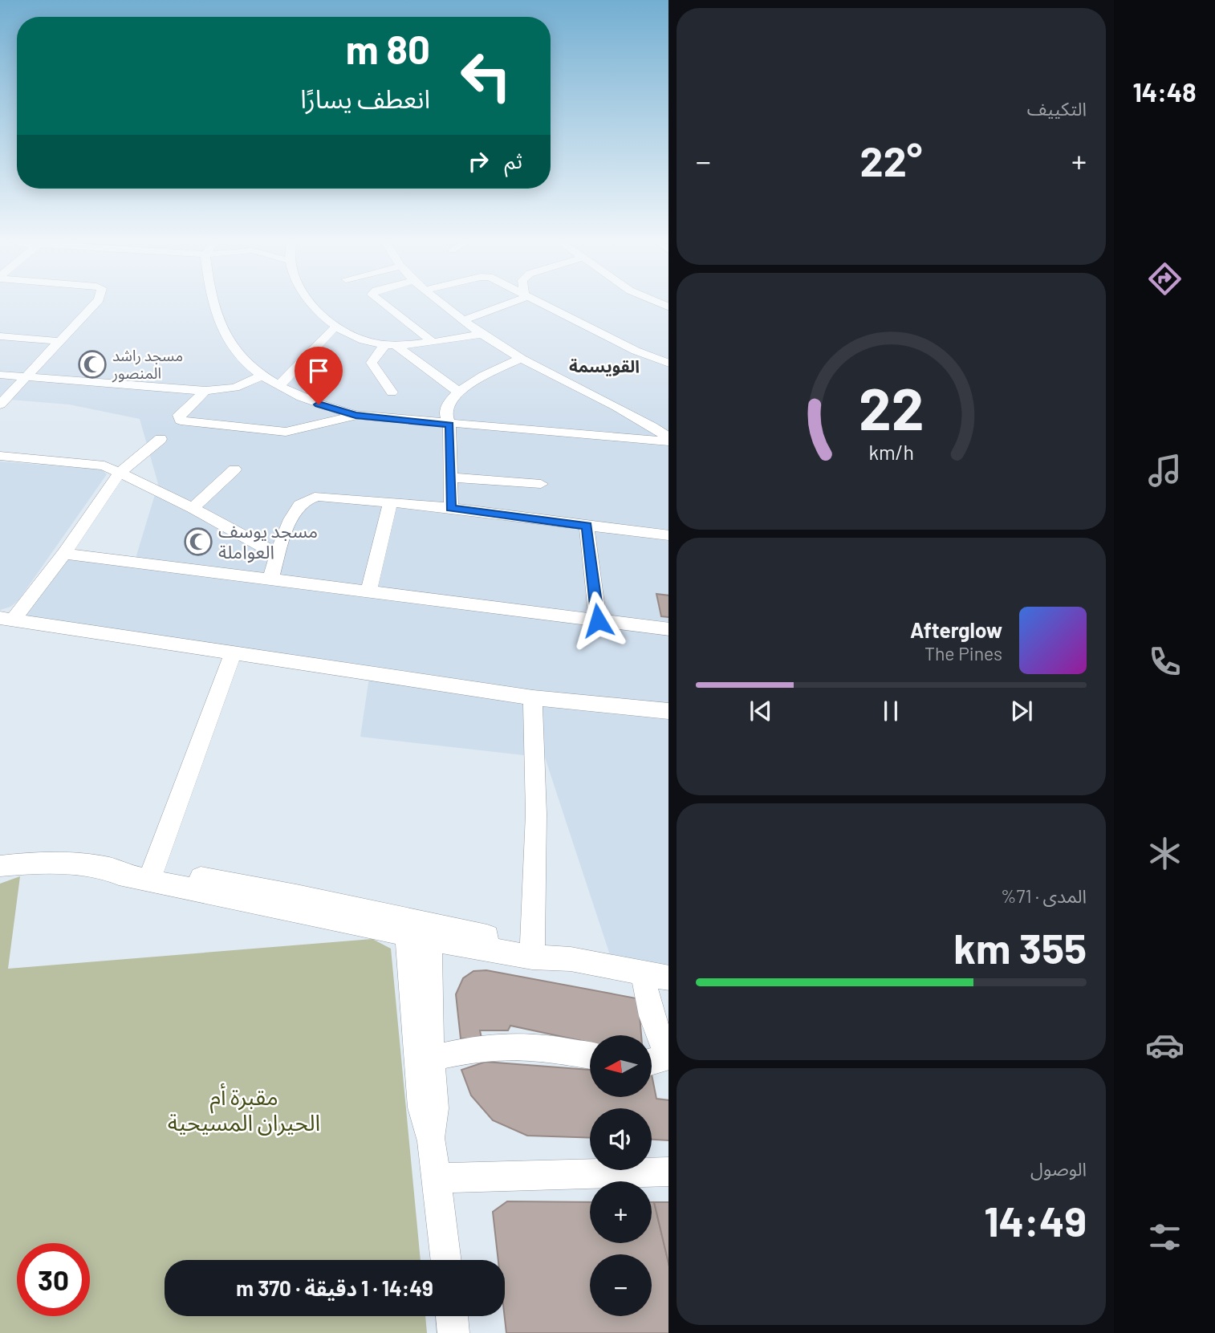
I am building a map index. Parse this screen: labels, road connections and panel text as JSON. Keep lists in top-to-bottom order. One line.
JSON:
{"districts":["القويسمة"],"parks":["مقبرة أم الحيران المسيحية"],"places":{"mosque":["مسجد راشد المنصور","مسجد يوسف العواملة"]},"north":"left","page":{"tabs":"14:48","tile":["التكييف",["المدى · 71%","355 km"],["الوصول","14:49"]],"turn":["80 m","انعطف يسارًا"],"then":"ثم","heat":["−","22°","+"],"song":["Afterglow","The Pines"],"map_buttons":["+","−"],"limit":"30","trip":"14:49 · 1 دقيقة · 370 m","gauge":["22","km/h"]}}
